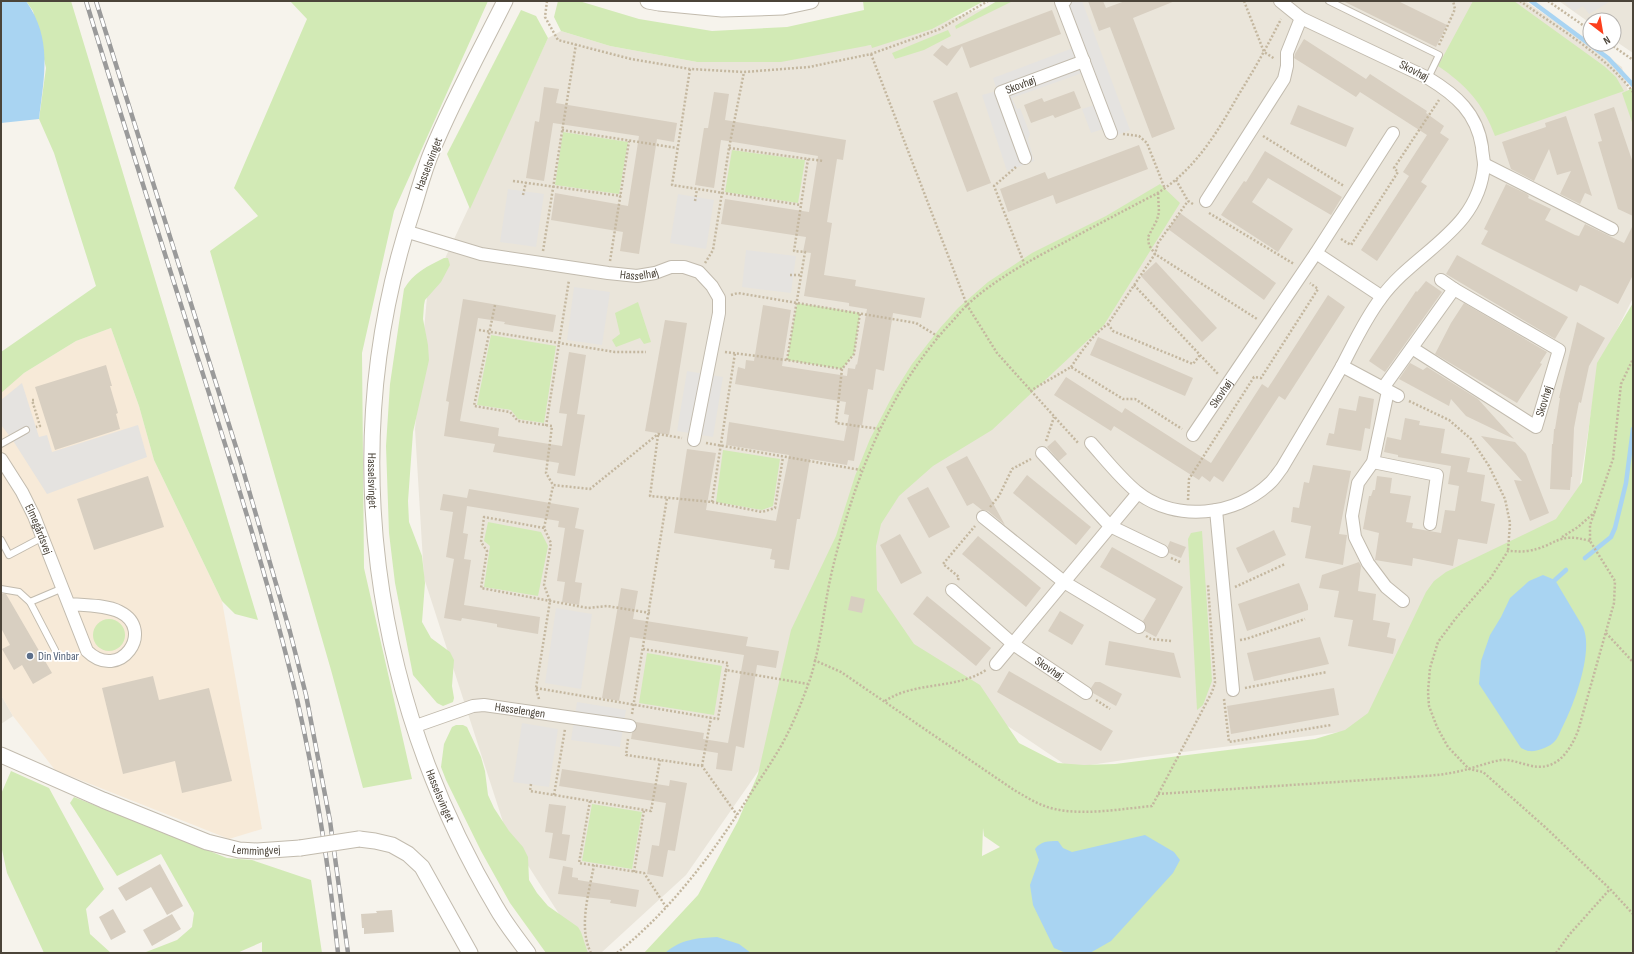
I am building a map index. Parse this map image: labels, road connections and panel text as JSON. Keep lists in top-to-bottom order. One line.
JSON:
{"streets":{"street":["Skovhøj","Hasselsvinget","Hasselhøj","Elmegårdsvej","Hasselengen","Lemmingvej"]},"crossings":[["Hasselsvinget","Hasselhøj"],["Hasselsvinget","Hasselengen"]],"places":["Din Vinbar"],"north":"bottom right"}
